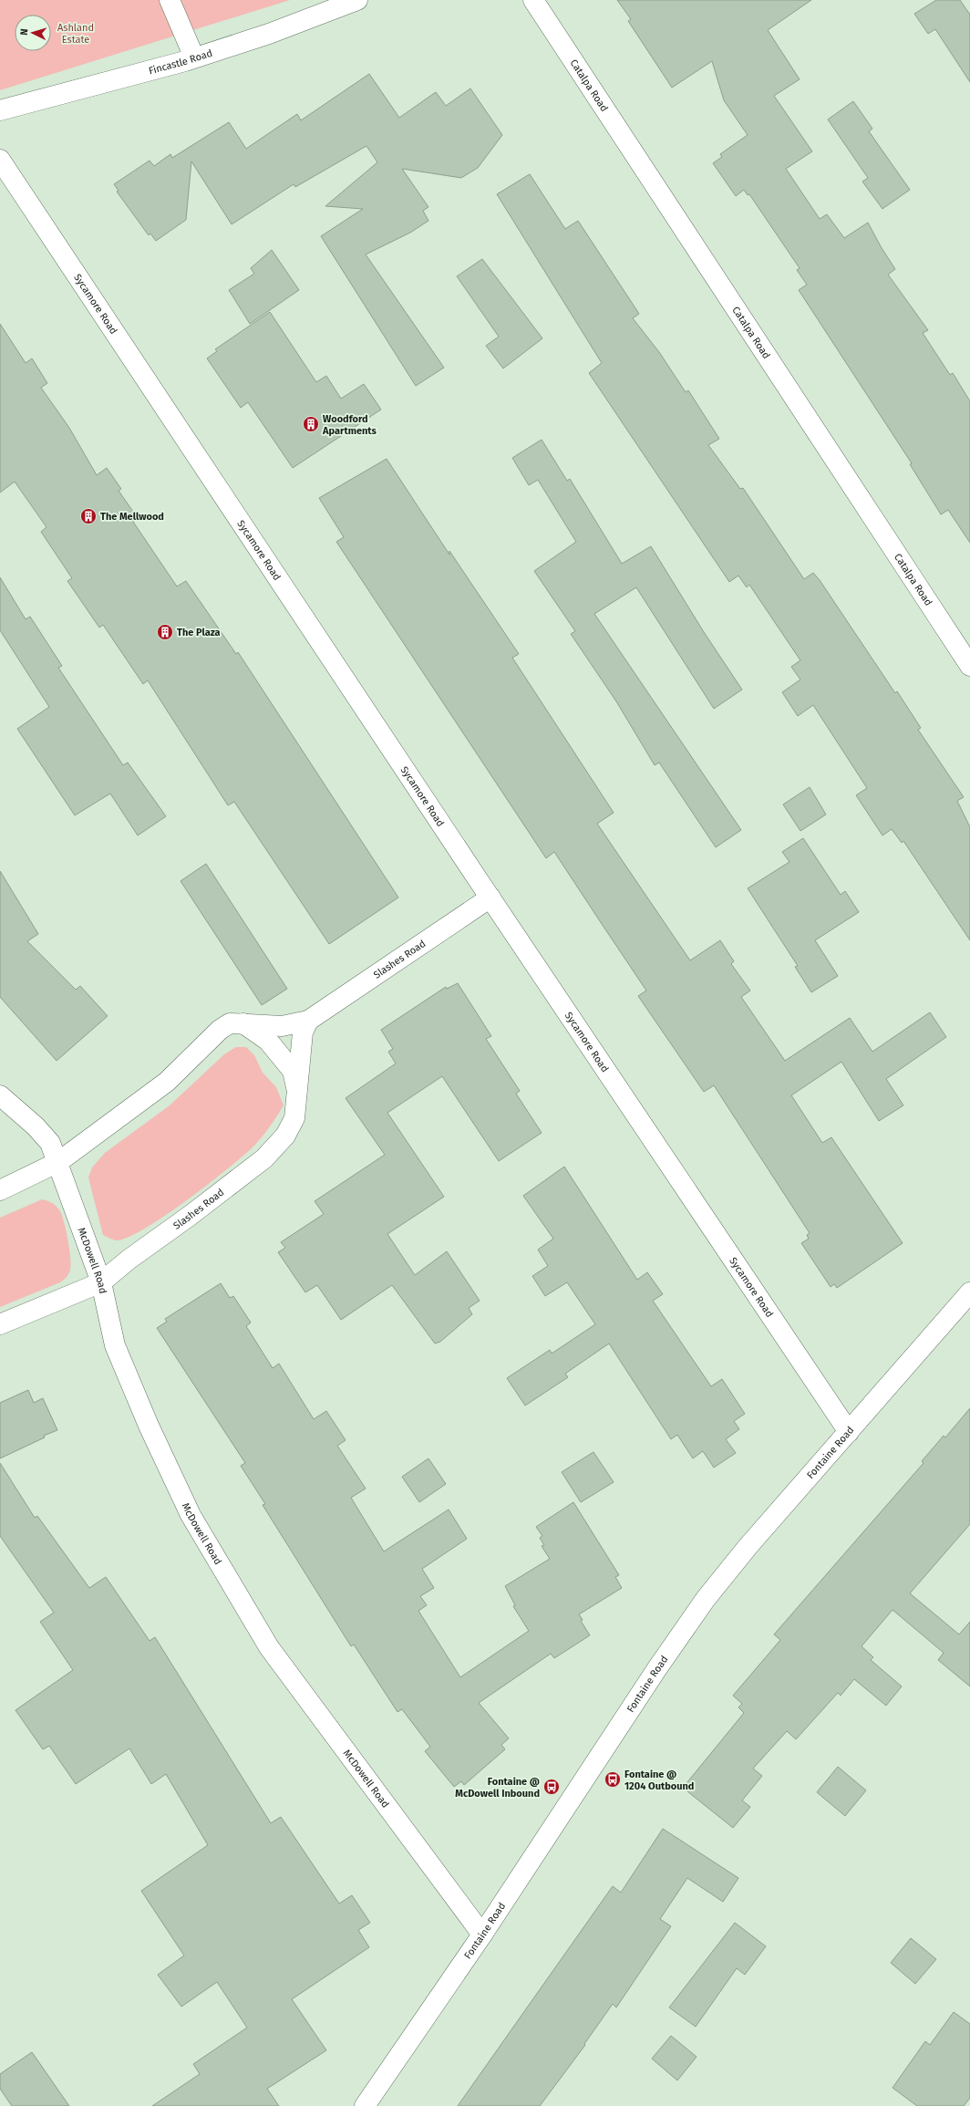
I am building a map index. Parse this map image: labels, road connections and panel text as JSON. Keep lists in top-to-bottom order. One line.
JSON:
{"streets":{"street":["Fincastle Road","Catalpa Road","Sycamore Road","Slashes Road","McDowell Road","Fontaine Road"]},"crossings":[["Sycamore Road","Slashes Road"],["Sycamore Road","Fontaine Road"],["Slashes Road","McDowell Road"],["McDowell Road","Fontaine Road"]],"parks":["Ashland Estate"],"places":{"building":["Woodford Apartments","The Mellwood","The Plaza"],"bus stop":["Fontaine @ 1204 Outbound","Fontaine @ McDowell Inbound"]},"north":"left"}
